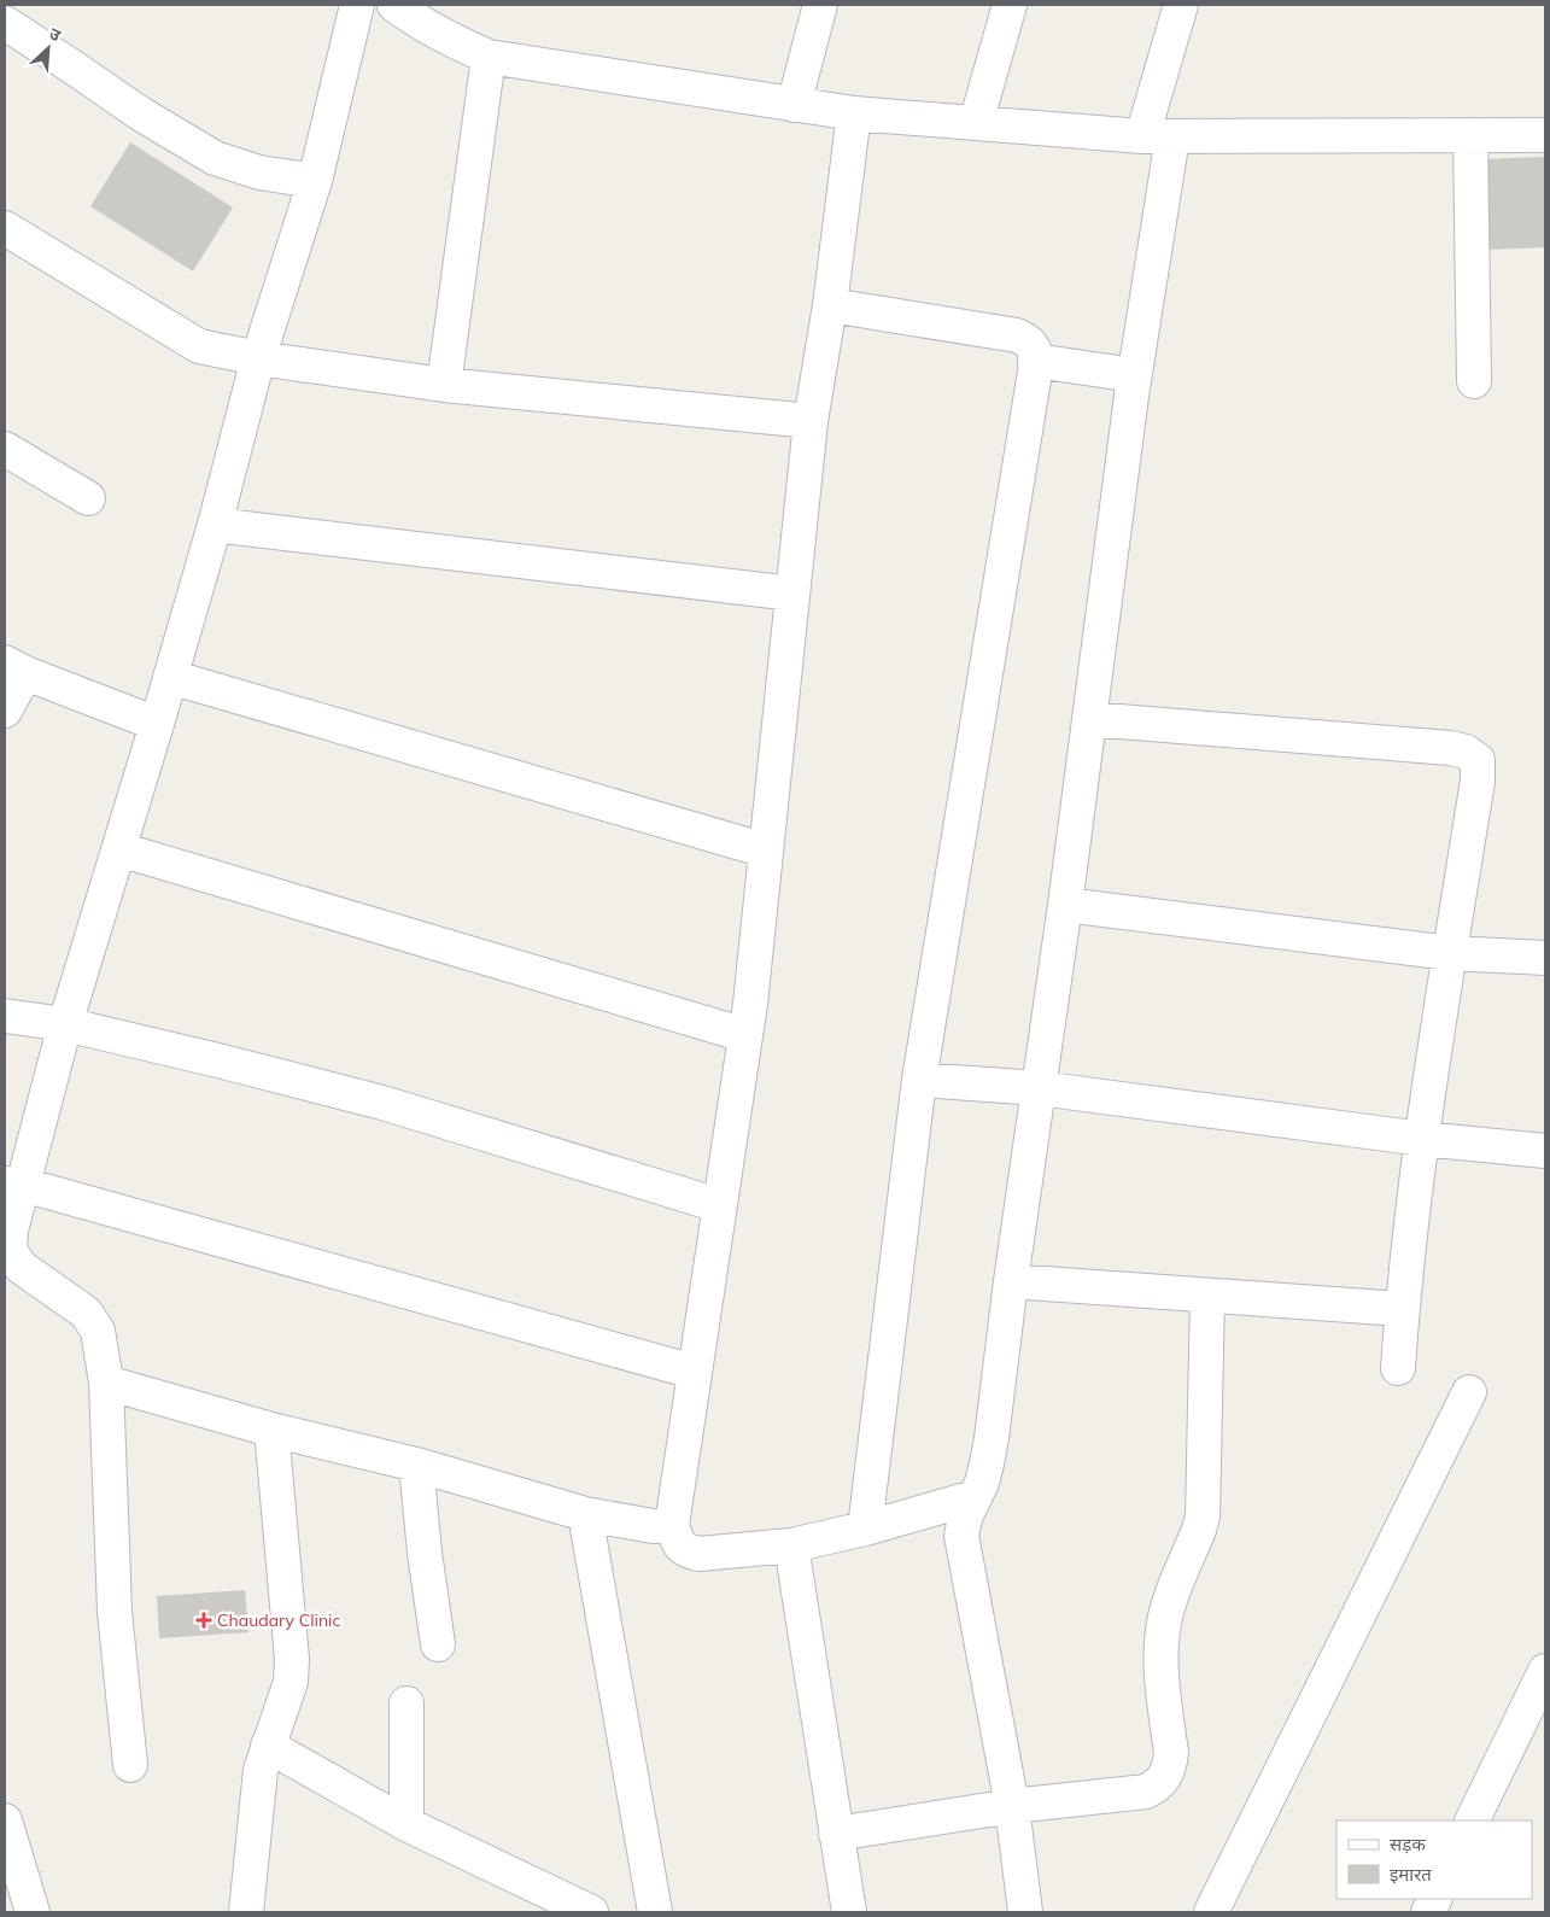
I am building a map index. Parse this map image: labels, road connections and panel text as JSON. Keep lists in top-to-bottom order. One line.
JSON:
{"places":{"health":["Chaudary Clinic"]},"legend":["सड़क","इमारत"],"north":"top right"}
